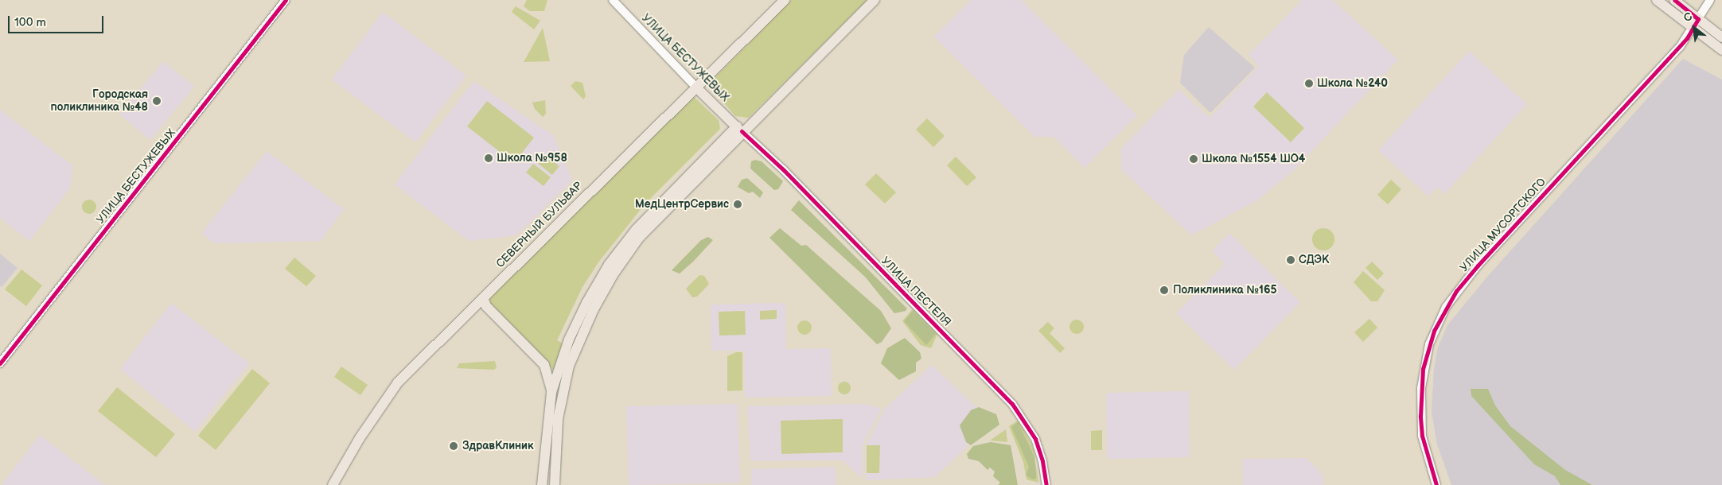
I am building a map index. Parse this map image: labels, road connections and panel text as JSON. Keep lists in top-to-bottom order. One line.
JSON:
{"streets":{"main road":["УЛИЦА БЕСТУЖЕВЫХ","СЕВЕРНЫЙ БУЛЬВАР"],"street":["УЛИЦА МУСОРГСКОГО","УЛИЦА ПЕСТЕЛЯ"]},"crossings":[["УЛИЦА БЕСТУЖЕВЫХ","СЕВЕРНЫЙ БУЛЬВАР"],["УЛИЦА БЕСТУЖЕВЫХ","УЛИЦА ПЕСТЕЛЯ"]],"places":["Школа №240","Городская поликлиника №48","Школа №958","Школа №1554 ШО4","МедЦентрСервис","СДЭК","Поликлиника №165","ЗдравКлиник"],"scale_bar":"100 m","north":"top left"}
